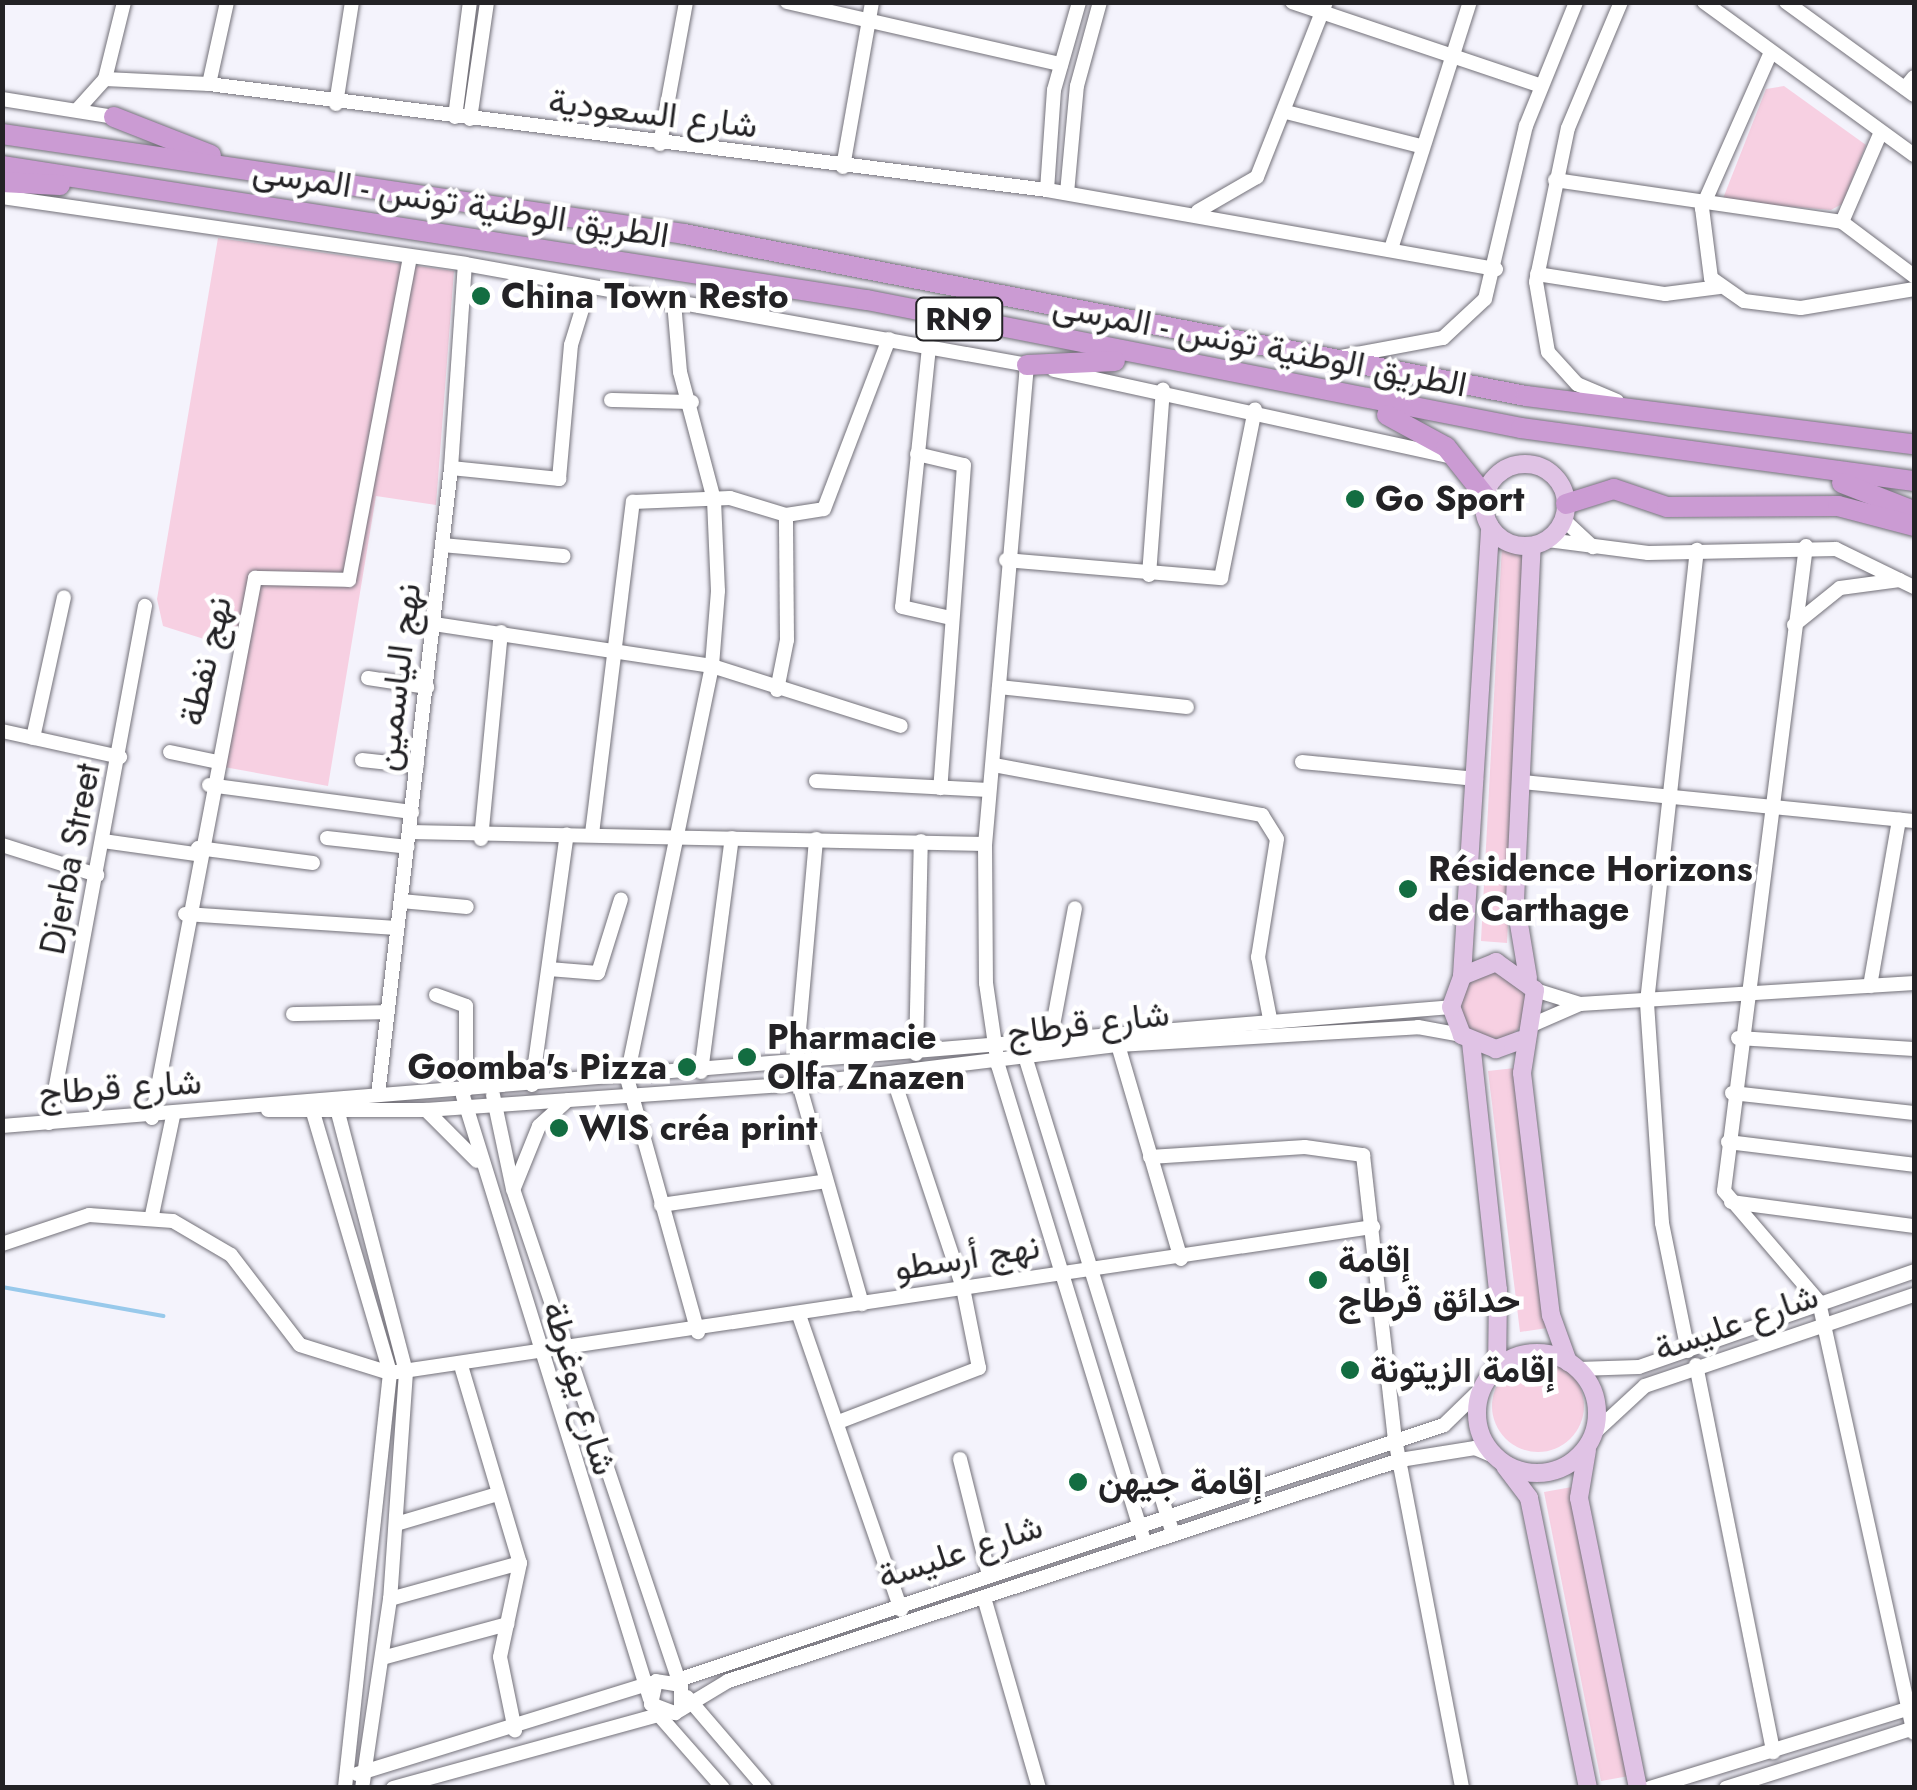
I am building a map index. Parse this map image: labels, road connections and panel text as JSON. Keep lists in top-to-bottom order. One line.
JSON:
{"streets":{"highway":["الطريق الوطنية تونس - المرسى","RN9"],"street":["شارع السعودية","نهج نفطة","نهج الياسمين","Djerba Street","شارع قرطاج","نهج أرسطو","شارع عليسة","شارع يوغرطة"]},"crossings":[["نهج نفطة","شارع قرطاج"],["نهج الياسمين","شارع قرطاج"],["Djerba Street","شارع قرطاج"],["شارع قرطاج","شارع يوغرطة"],["نهج أرسطو","شارع يوغرطة"],["شارع عليسة","شارع يوغرطة"]],"places":["China Town Resto","Go Sport","Résidence Horizons de Carthage","Pharmacie Olfa Znazen","Goomba's Pizza","WIS créa print","إقامة حدائق قرطاج","إقامة الزيتونة","إقامة جيهن"]}
